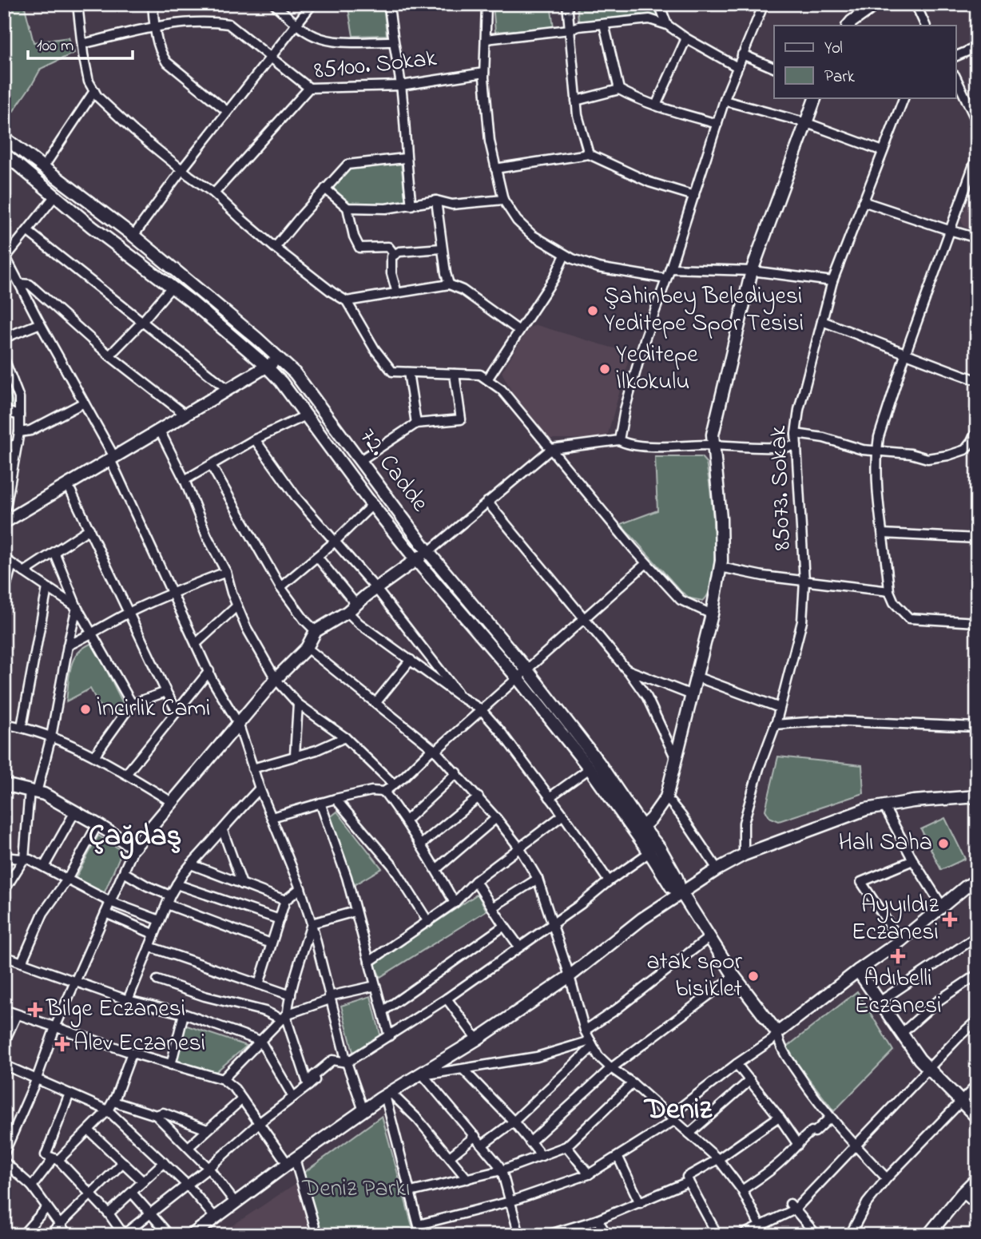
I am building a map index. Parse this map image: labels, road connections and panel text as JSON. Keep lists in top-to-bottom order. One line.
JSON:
{"streets":{"main road":["72. Cadde"],"street":["85100. Sokak","85073. Sokak"]},"districts":["Çağdaş","Deniz"],"parks":["Deniz Parkı"],"places":{"other":["Şahinbey Belediyesi Yeditepe Spor Tesisi","Yeditepe İlkokulu","İncirlik Cami","Halı Saha","atak spor bisiklet"],"health":["Ayyıldız Eczanesi","Adıbelli Eczanesi","Bilge Eczanesi","Alev Eczanesi"]},"legend":["Yol","Park"],"scale_bar":"100 m"}
